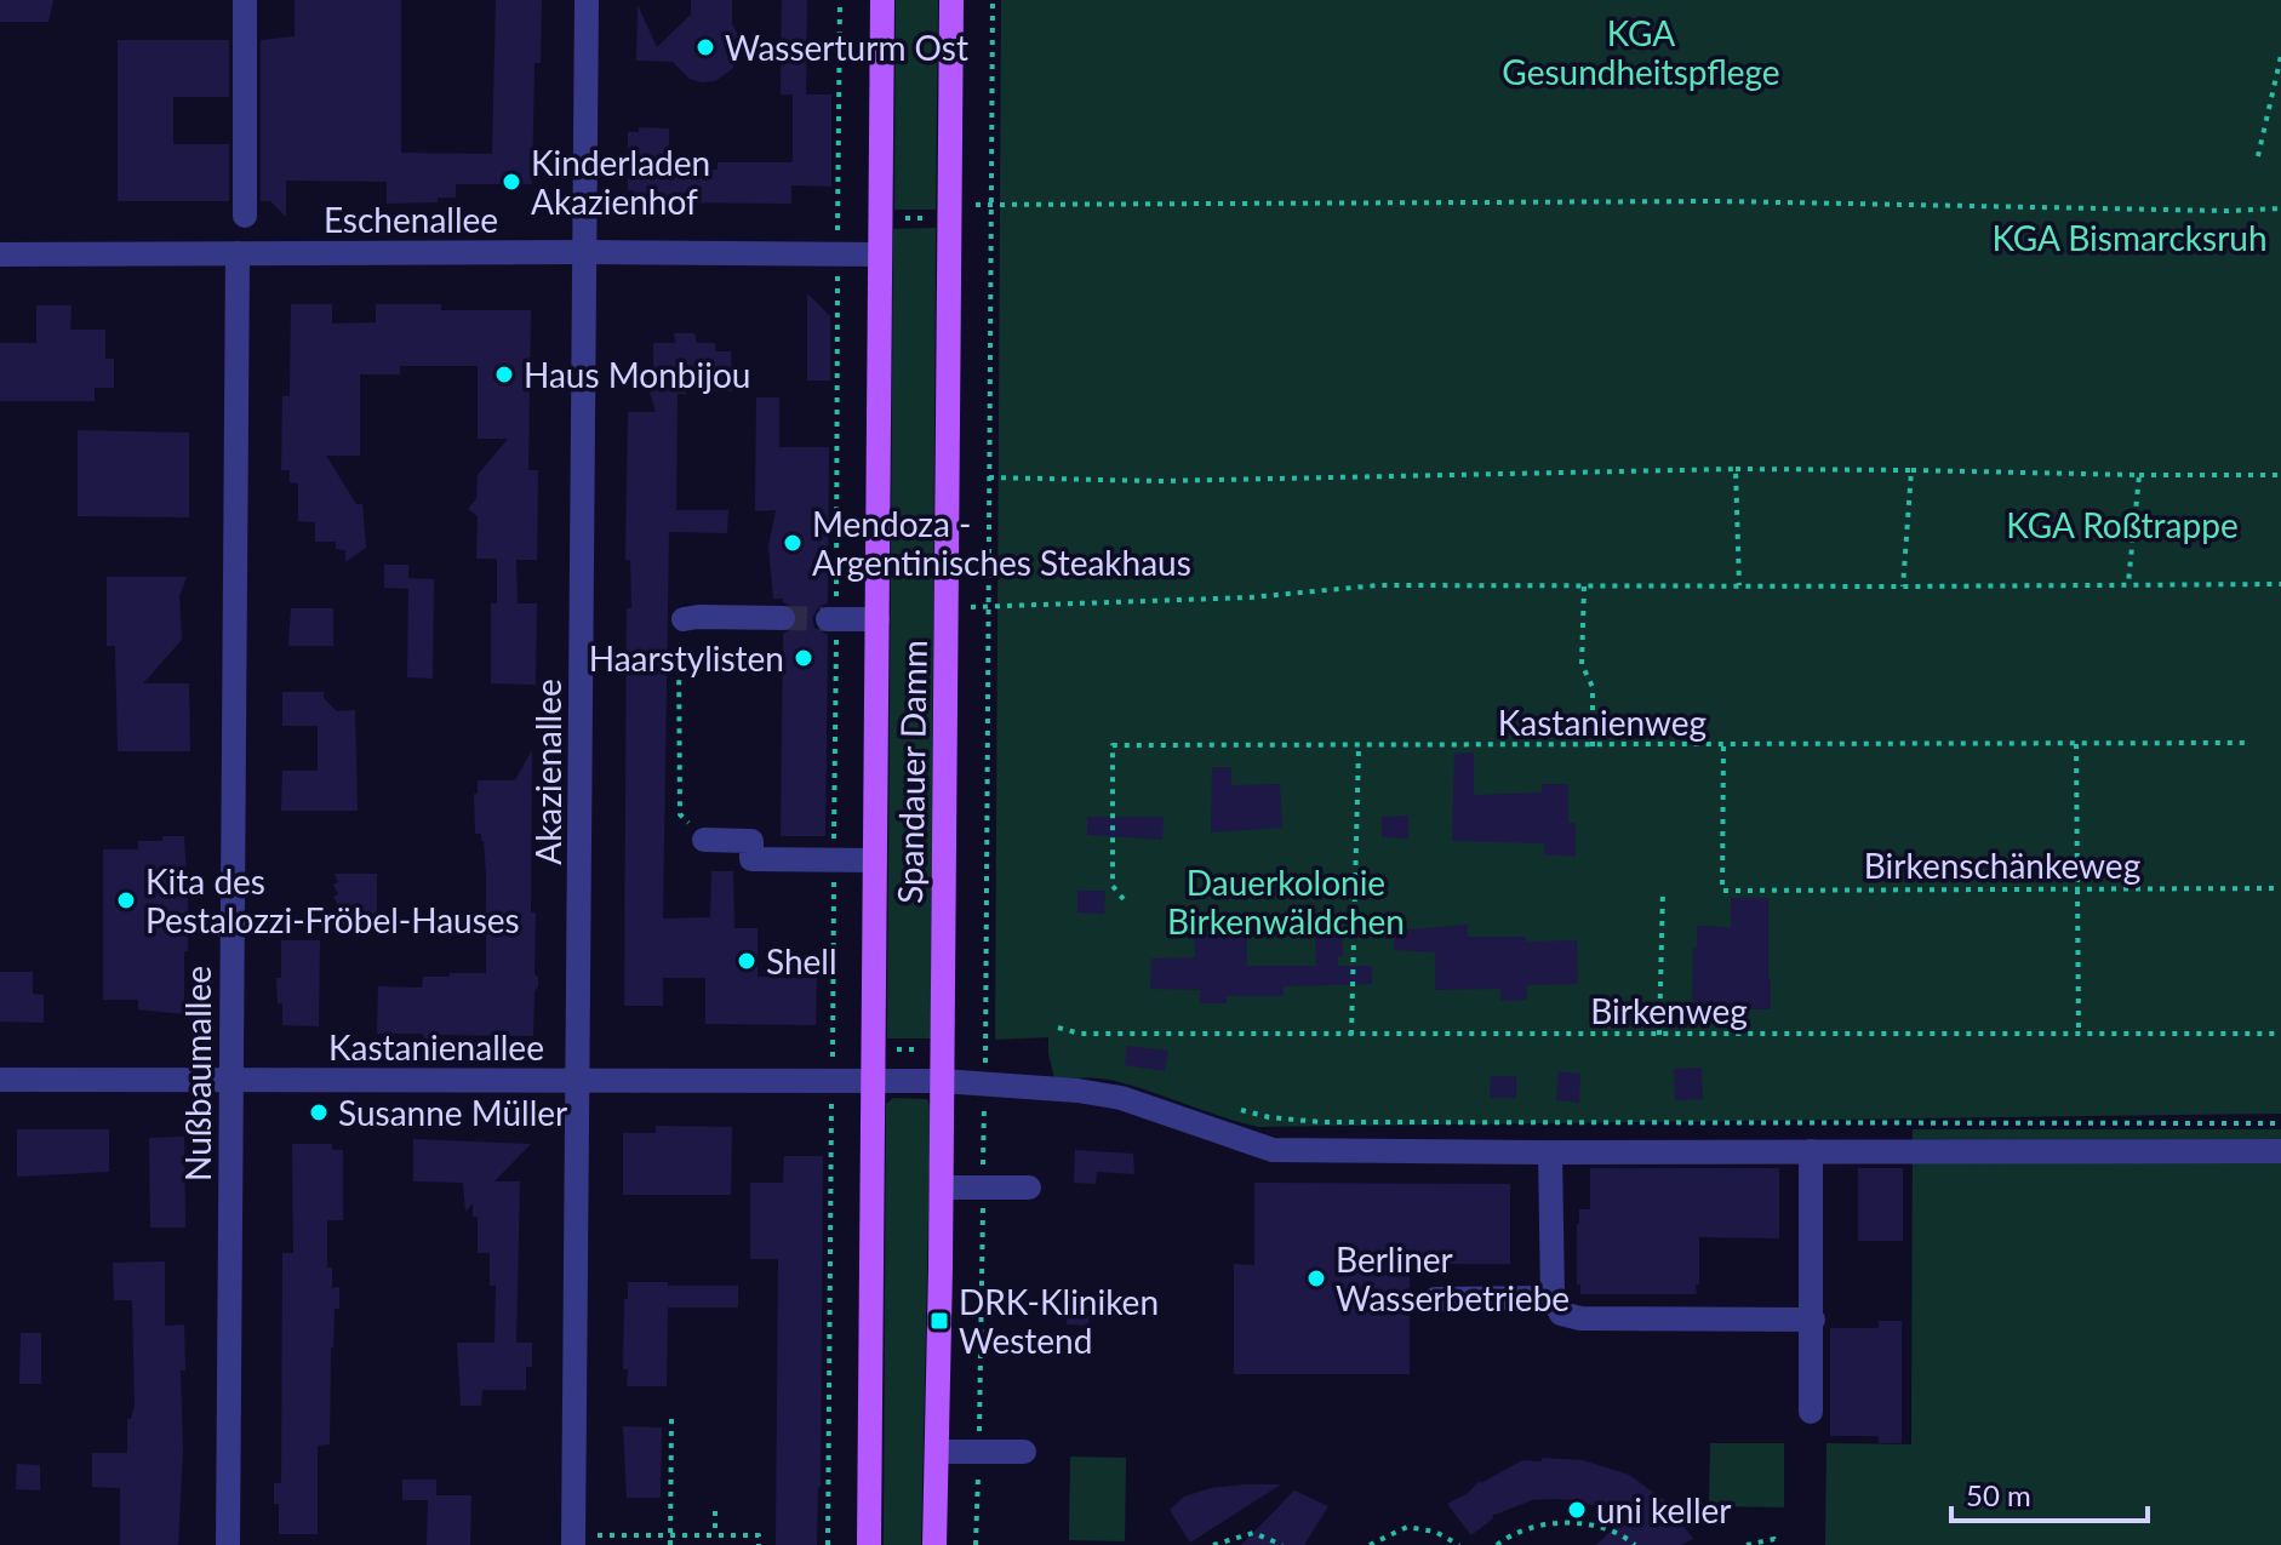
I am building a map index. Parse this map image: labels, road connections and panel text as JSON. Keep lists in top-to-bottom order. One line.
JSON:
{"streets":{"main road":["Spandauer Damm"],"street":["Eschenallee","Akazienallee","Kastanienallee","Nußbaumallee"],"path":["Kastanienweg","Birkenschänkeweg","Birkenweg"]},"crossings":[["Eschenallee","Akazienallee"],["Eschenallee","Spandauer Damm"],["Eschenallee","Nußbaumallee"],["Kastanienweg","Birkenschänkeweg"],["Akazienallee","Kastanienallee"],["Spandauer Damm","Kastanienallee"],["Kastanienallee","Nußbaumallee"]],"parks":["KGA Gesundheitspflege","KGA Bismarcksruh","KGA Roßtrappe","Dauerkolonie Birkenwäldchen"],"places":{"other":["Wasserturm Ost","Kinderladen Akazienhof","Haus Monbijou","Mendoza - Argentinisches Steakhaus","Haarstylisten","Kita des Pestalozzi-Fröbel-Hauses","Shell","Susanne Müller","Berliner Wasserbetriebe","uni keller"],"transit":["DRK-Kliniken Westend"]},"scale_bar":"50 m"}
